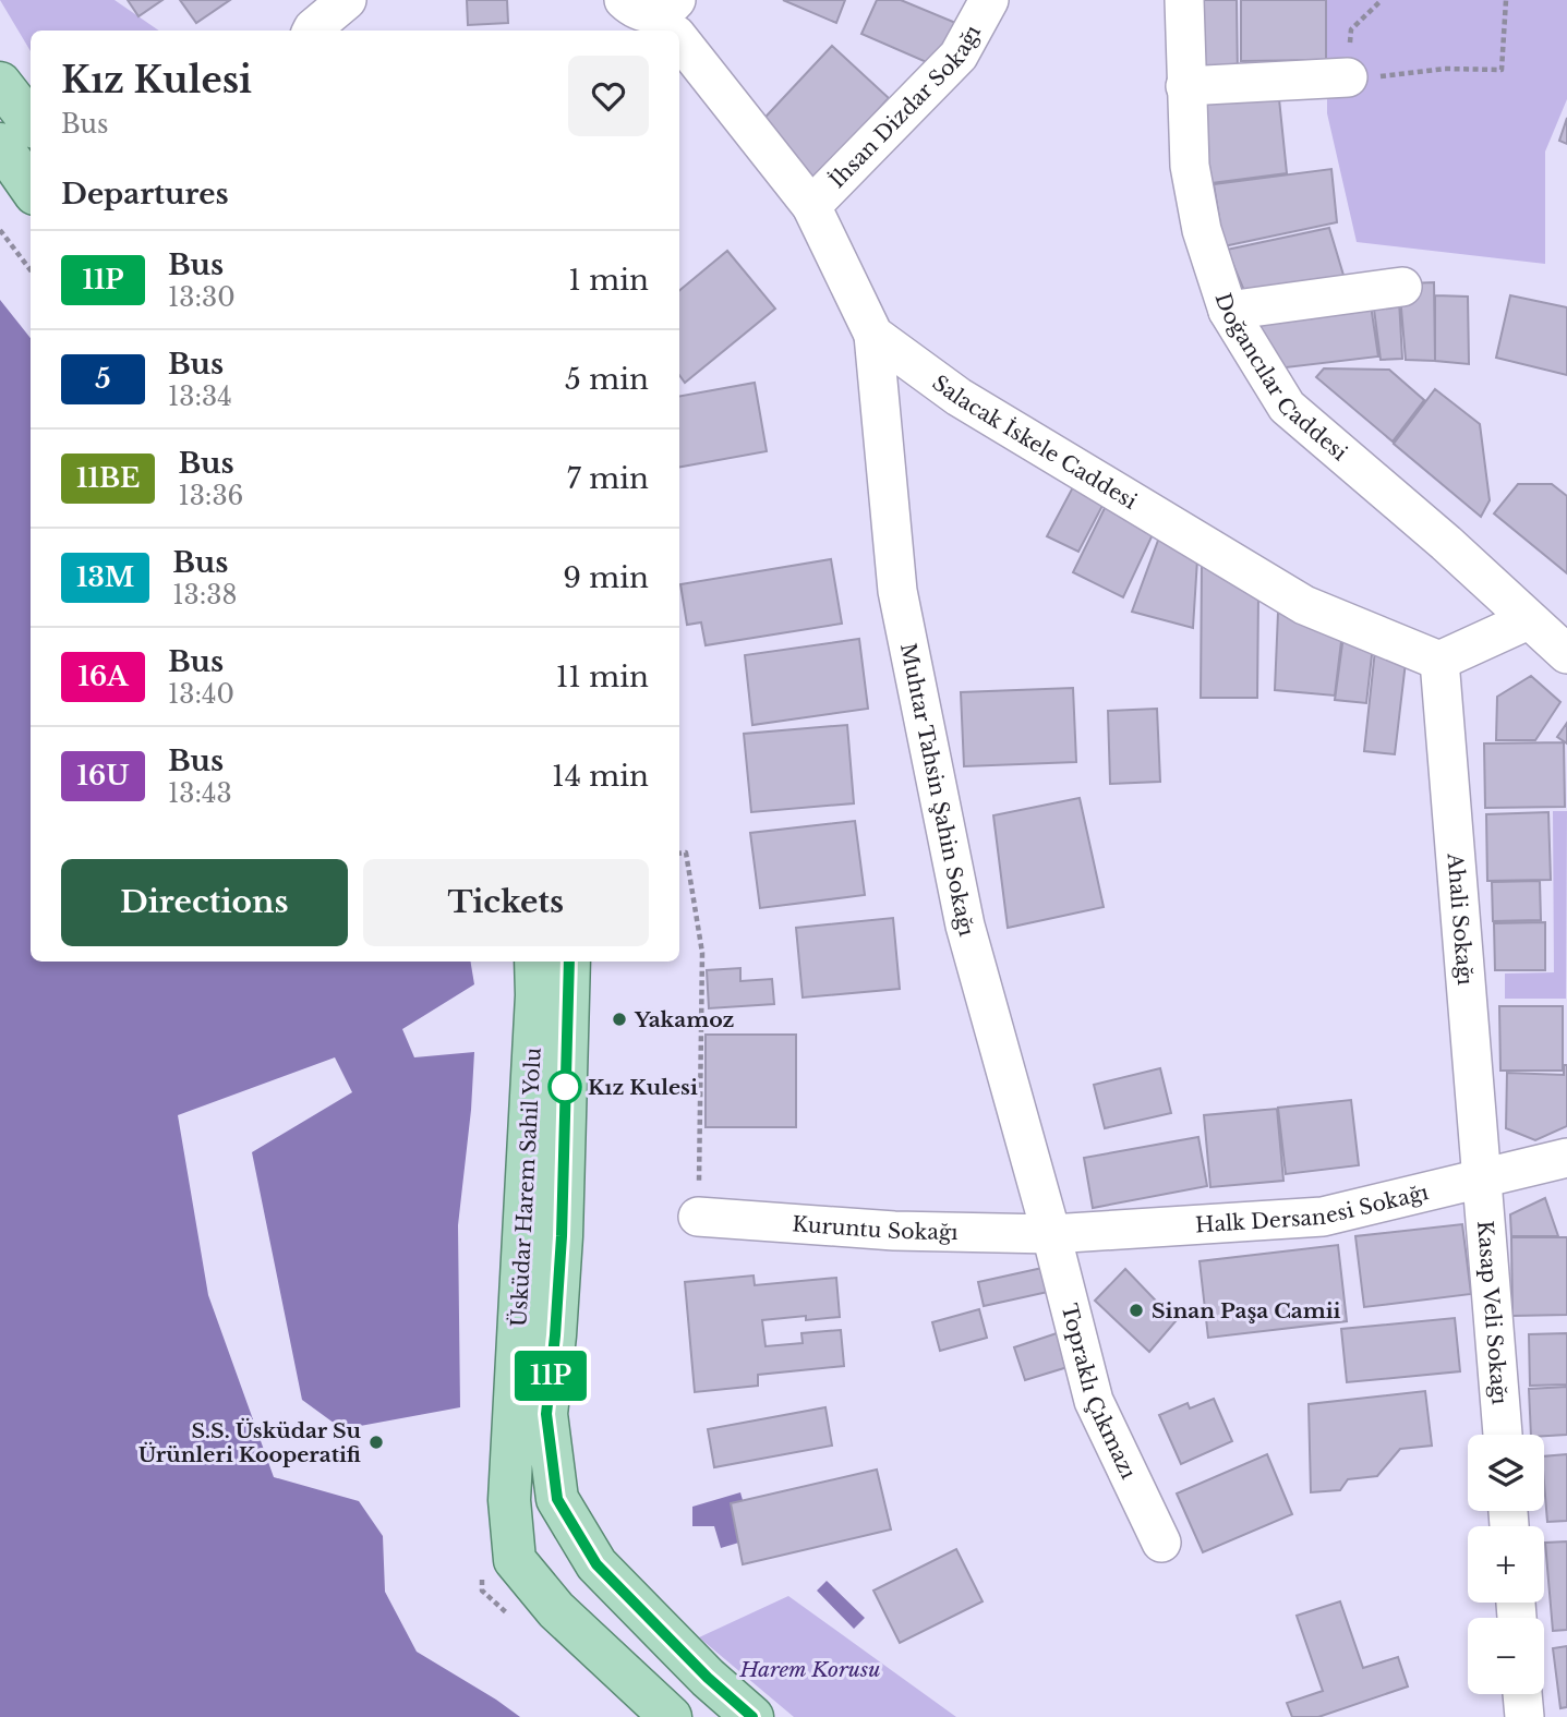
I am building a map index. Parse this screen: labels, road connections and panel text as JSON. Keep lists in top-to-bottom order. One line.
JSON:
{"streets":{"main road":["Üsküdar Harem Sahil Yolu"],"street":["İhsan Dizdar Sokağı","Doğancılar Caddesi","Salacak İskele Caddesi","Muhtar Tahsin Şahin Sokağı","Ahali Sokağı","Halk Dersanesi Sokağı","Kuruntu Sokağı","Kasap Veli Sokağı","Topraklı Çıkmazı"]},"crossings":[["İhsan Dizdar Sokağı","Salacak İskele Caddesi"],["Salacak İskele Caddesi","Muhtar Tahsin Şahin Sokağı"],["Salacak İskele Caddesi","Ahali Sokağı"],["Muhtar Tahsin Şahin Sokağı","Halk Dersanesi Sokağı"],["Muhtar Tahsin Şahin Sokağı","Kuruntu Sokağı"],["Muhtar Tahsin Şahin Sokağı","Topraklı Çıkmazı"],["Ahali Sokağı","Halk Dersanesi Sokağı"],["Ahali Sokağı","Kasap Veli Sokağı"],["Halk Dersanesi Sokağı","Kuruntu Sokağı"],["Halk Dersanesi Sokağı","Kasap Veli Sokağı"],["Halk Dersanesi Sokağı","Topraklı Çıkmazı"],["Kuruntu Sokağı","Topraklı Çıkmazı"]],"parks":["Harem Korusu"],"places":["Yakamoz","Kız Kulesi","Sinan Paşa Camii","S.S. Üsküdar Su Ürünleri Kooperatifi"],"lines":["bus line 11P"],"page":{"on_map":"11P","heading":[["Kız Kulesi","Bus"],"Departures"],"list":[{"mark":"11P","name":"Bus","note":"13:30","value":"1 min"},{"mark":"5","name":"Bus","note":"13:34","value":"5 min"},{"mark":"11BE","name":"Bus","note":"13:36","value":"7 min"},{"mark":"13M","name":"Bus","note":"13:38","value":"9 min"},{"mark":"16A","name":"Bus","note":"13:40","value":"11 min"},{"mark":"16U","name":"Bus","note":"13:43","value":"14 min"}],"buttons":["Directions","Tickets"],"map_buttons":["+","−"]}}
